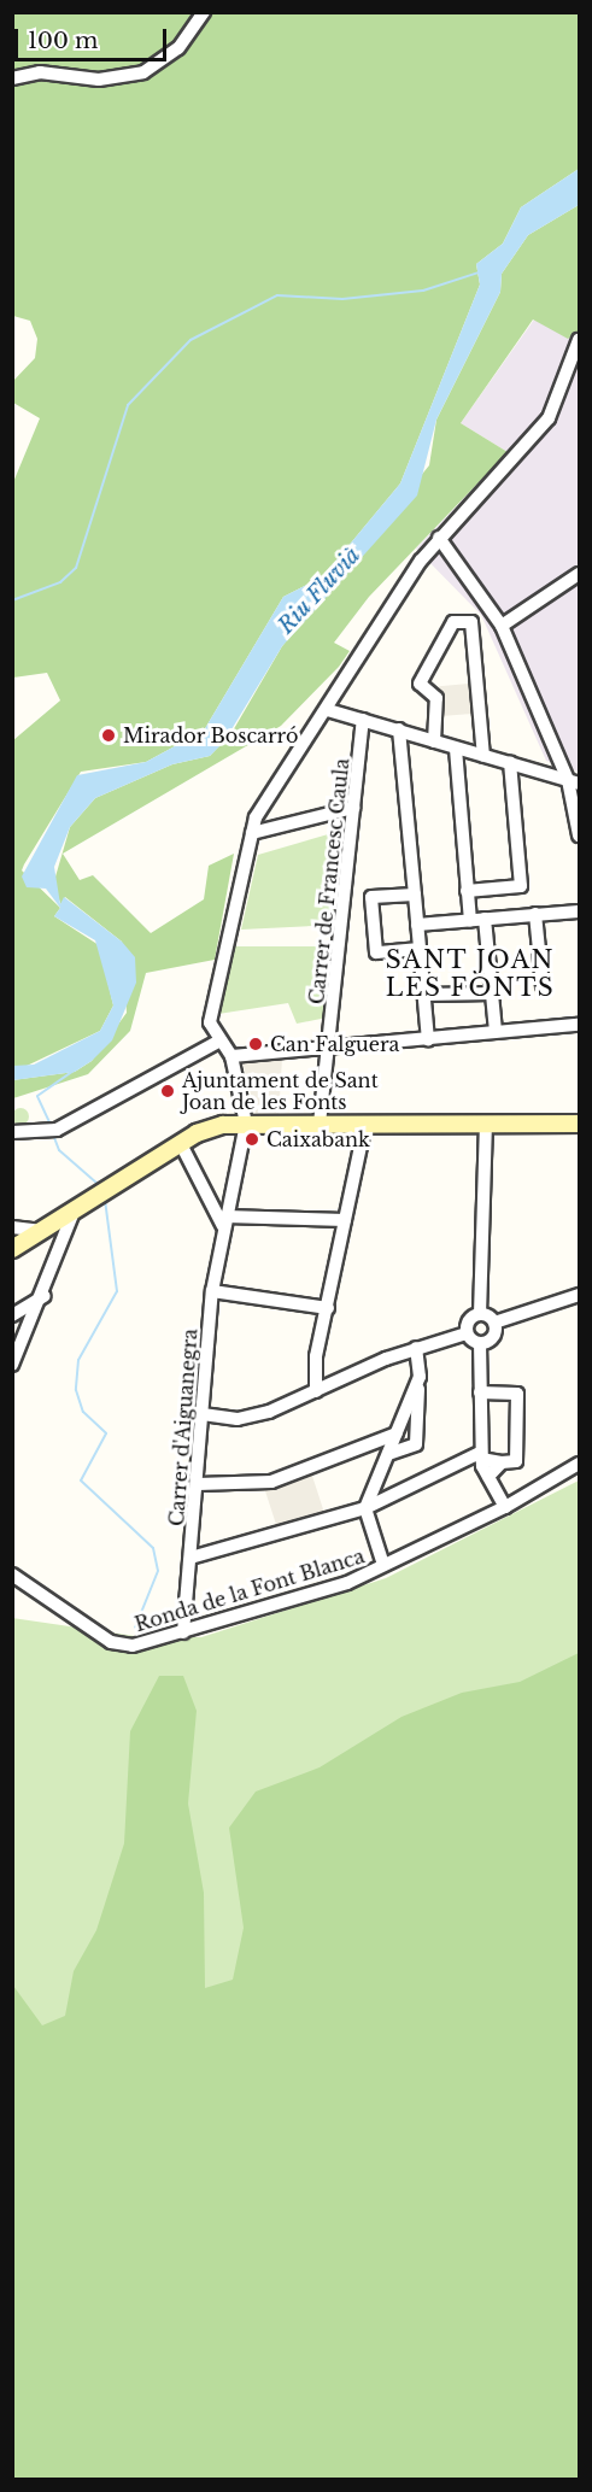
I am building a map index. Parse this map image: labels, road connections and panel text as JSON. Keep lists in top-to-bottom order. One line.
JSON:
{"streets":{"street":["Carrer de Francesc Caula","Carrer d'Aiguanegra","Ronda de la Font Blanca"]},"crossings":[["Carrer d'Aiguanegra","Ronda de la Font Blanca"]],"districts":["SANT JOAN LES FONTS"],"water":["Riu Fluvià"],"places":["Mirador Boscarró","Can Falguera","Ajuntament de Sant Joan de les Fonts","Caixabank"],"scale_bar":"100 m"}
